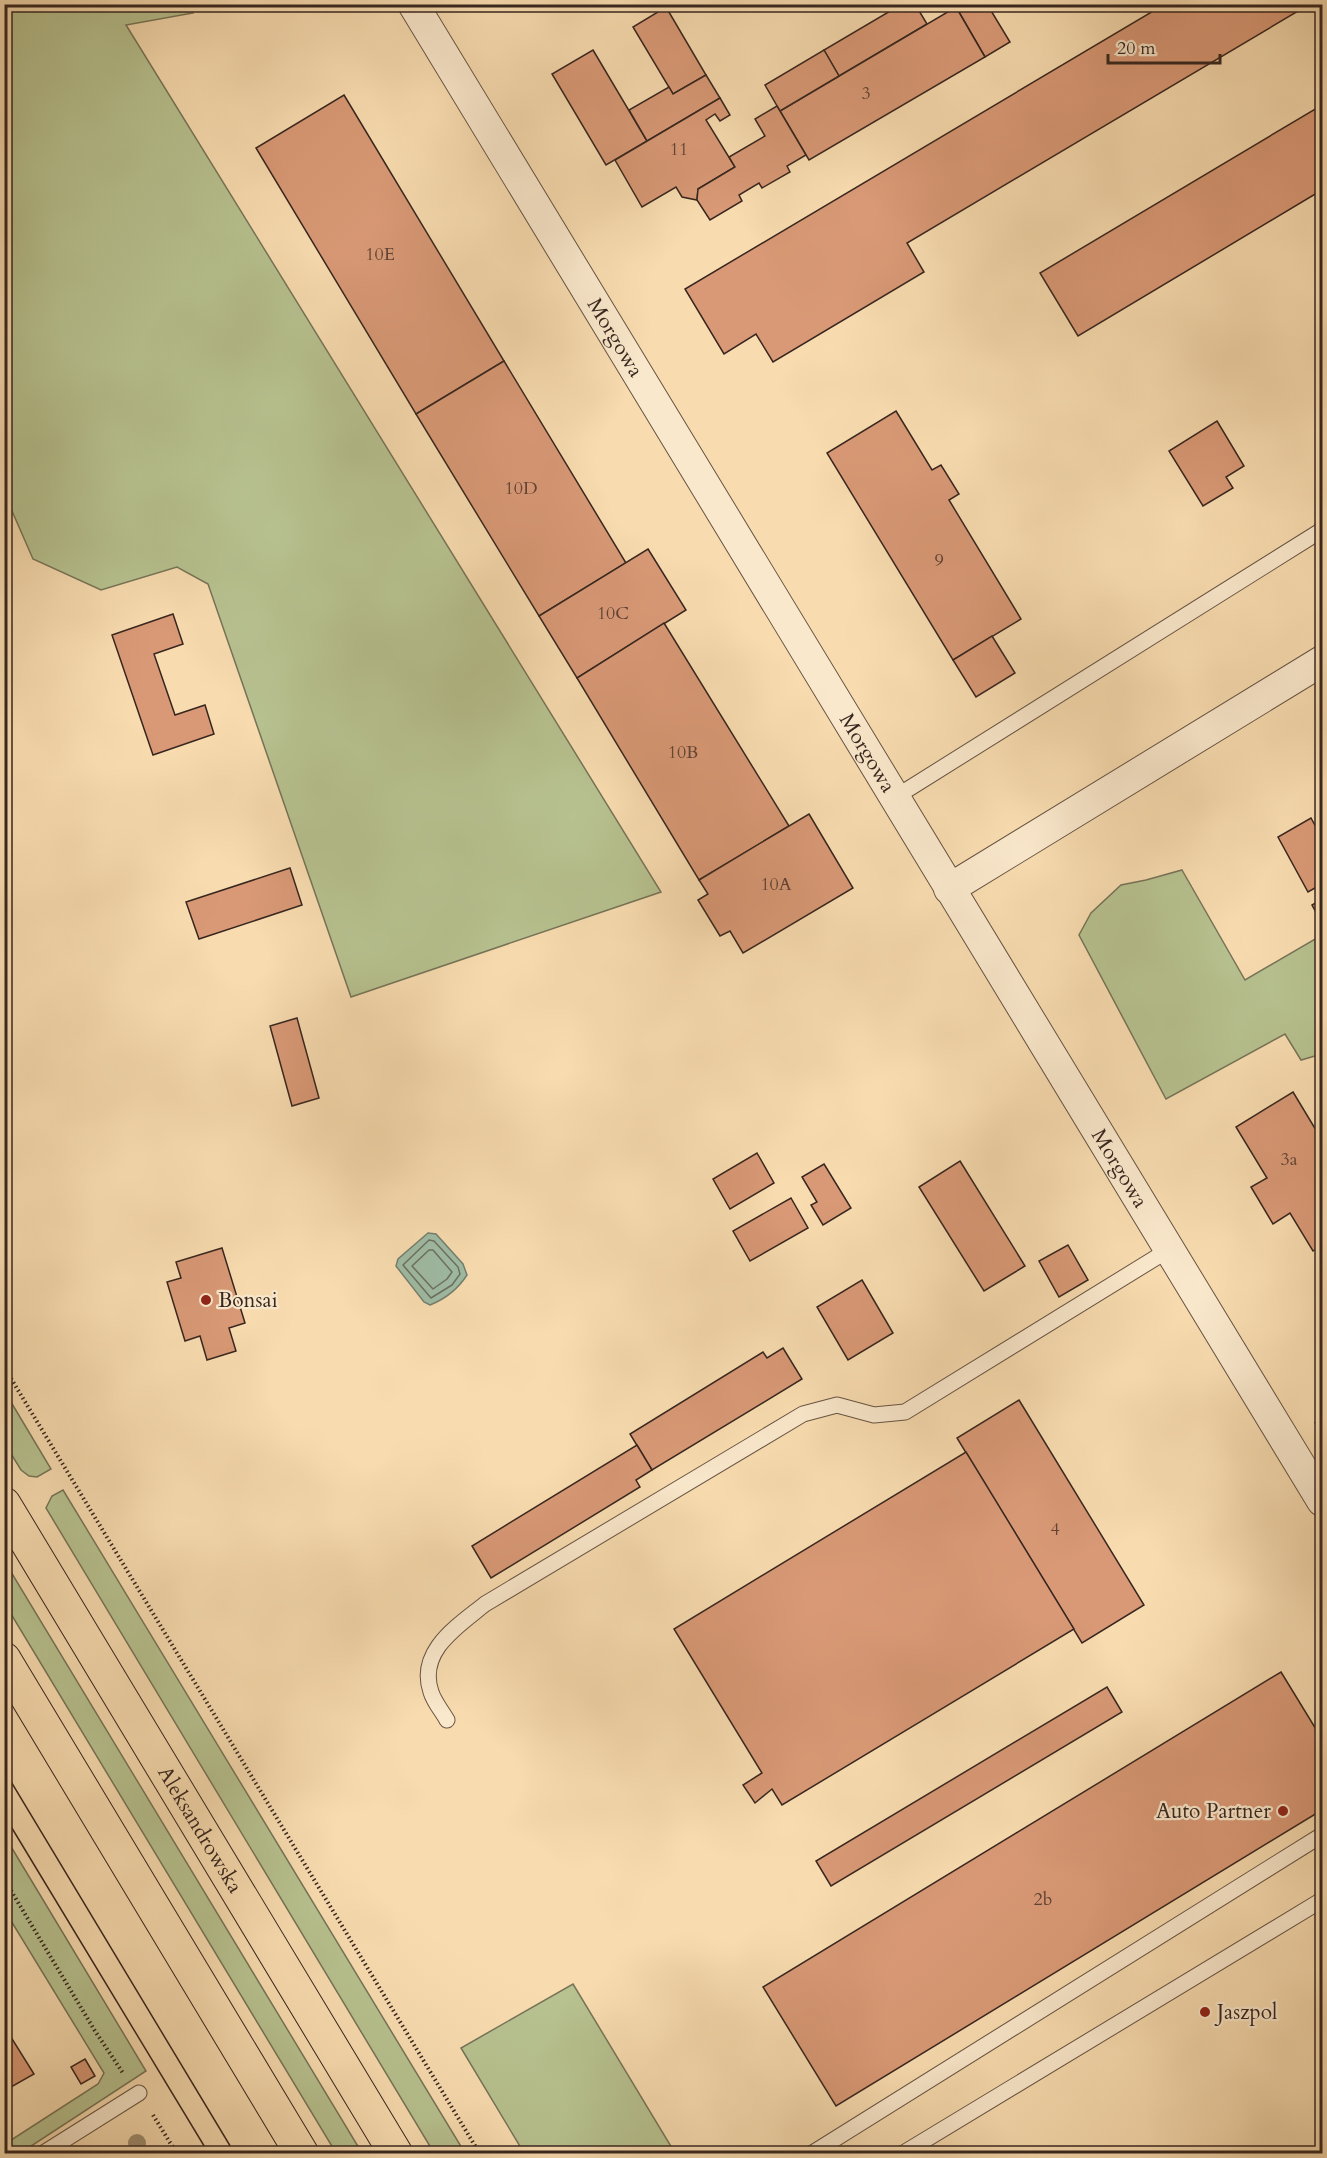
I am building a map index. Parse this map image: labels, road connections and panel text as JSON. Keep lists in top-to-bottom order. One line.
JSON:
{"streets":{"main road":["Aleksandrowska"],"street":["Morgowa"]},"places":["Bonsai","Auto Partner","Jaszpol"],"house_numbers":["3","11","10E","10D","9","10C","10B","10A","3a","4","2b"],"scale_bar":"20 m"}
